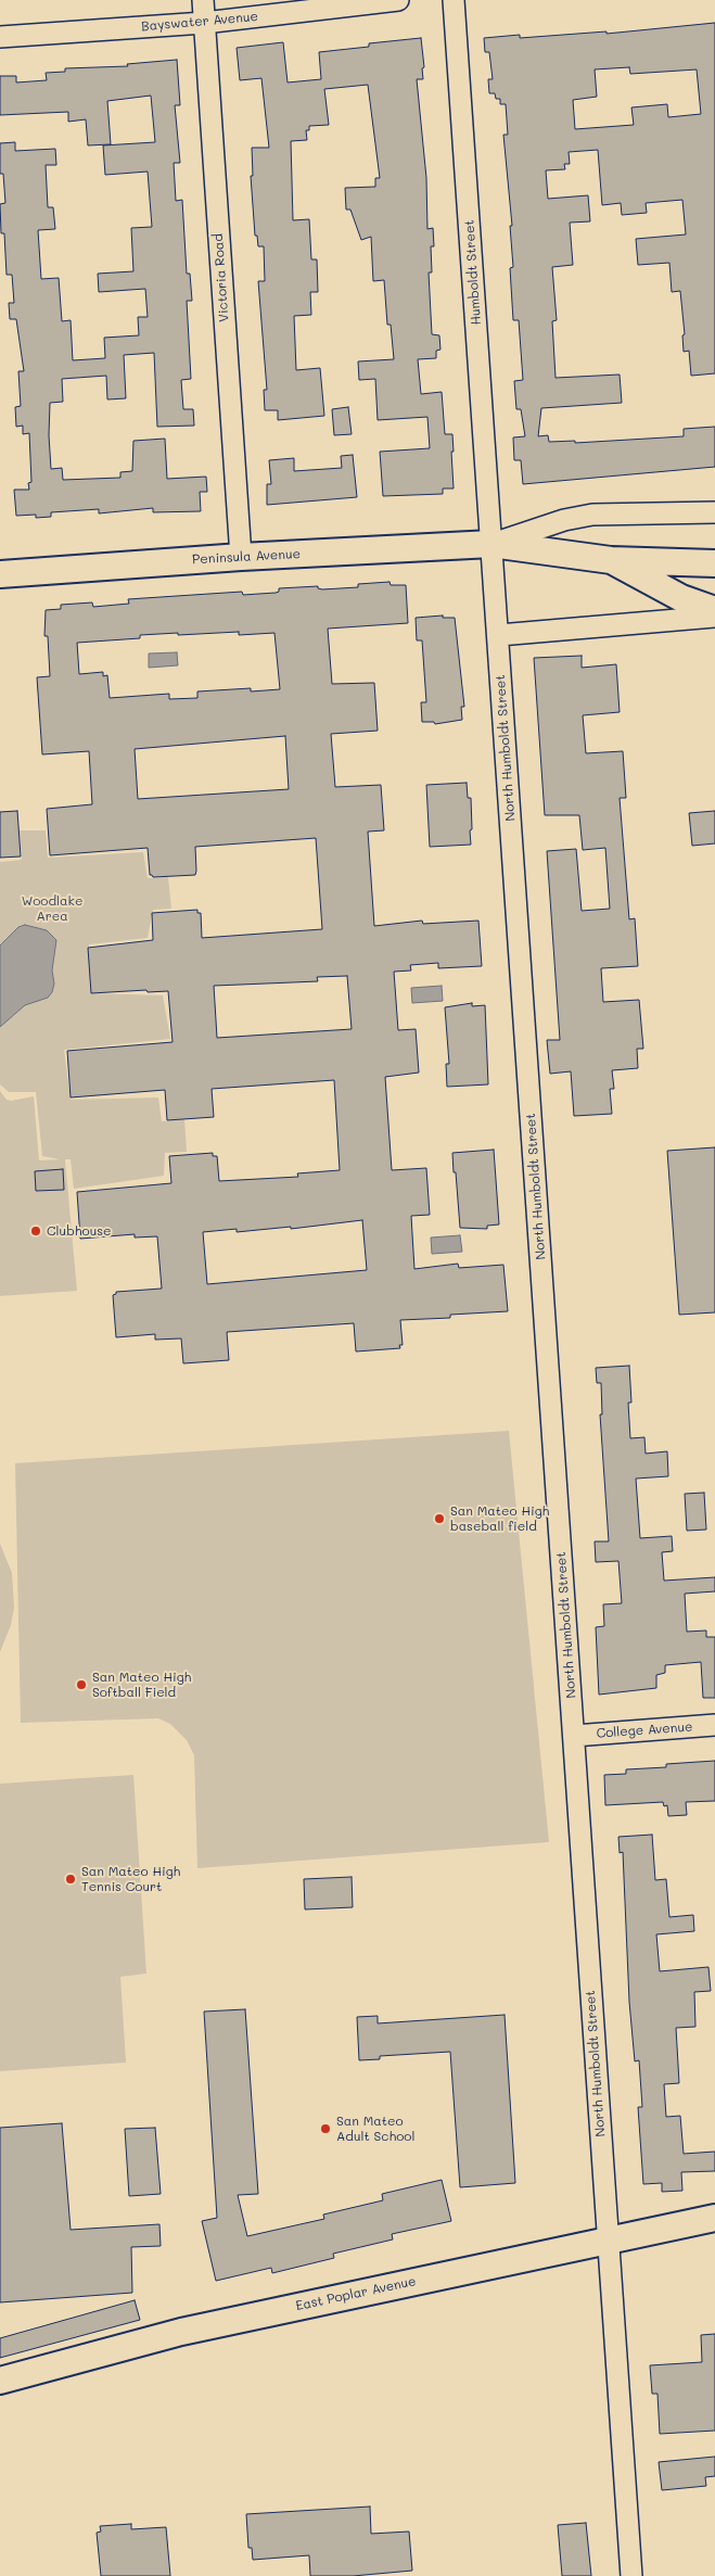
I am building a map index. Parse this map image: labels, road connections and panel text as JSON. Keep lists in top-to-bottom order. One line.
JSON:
{"streets":{"main road":["Peninsula Avenue","East Poplar Avenue"],"street":["Bayswater Avenue","Humboldt Street","Victoria Road","North Humboldt Street","College Avenue"]},"crossings":[["Bayswater Avenue","Victoria Road"],["Humboldt Street","Peninsula Avenue"],["Humboldt Street","North Humboldt Street"],["Victoria Road","Peninsula Avenue"],["Peninsula Avenue","North Humboldt Street"],["North Humboldt Street","College Avenue"],["North Humboldt Street","East Poplar Avenue"]],"parks":["Woodlake Area"],"places":["Clubhouse","San Mateo High baseball field","San Mateo High Softball Field","San Mateo High Tennis Court","San Mateo Adult School"]}
